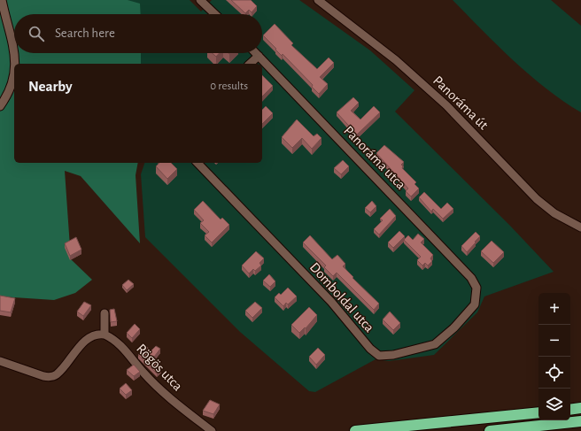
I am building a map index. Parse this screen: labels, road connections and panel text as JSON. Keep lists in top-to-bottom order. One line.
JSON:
{"streets":{"street":["Panoráma út","Panoráma utca","Domboldal utca","Rögös utca"]},"crossings":[["Panoráma utca","Domboldal utca"]],"page":{"search":"Search here","heading":["Nearby","0 results"],"map_buttons":["+","−"]}}
